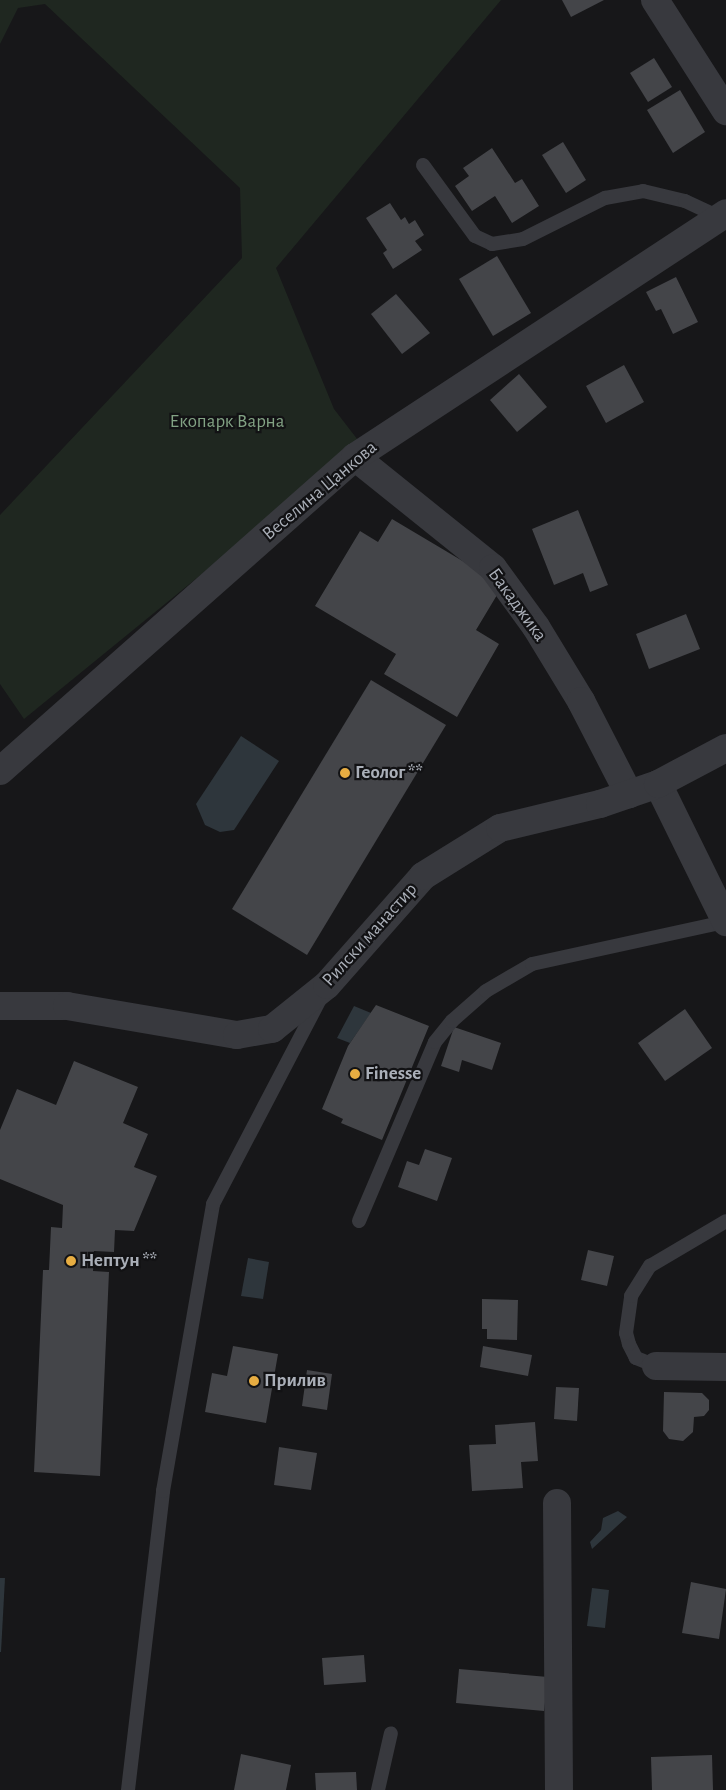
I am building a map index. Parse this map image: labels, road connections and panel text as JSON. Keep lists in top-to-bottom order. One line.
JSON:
{"streets":{"street":["Веселина Цанкова","Бакаджика","Рилски манастир"]},"crossings":[["Веселина Цанкова","Бакаджика"],["Бакаджика","Рилски манастир"]],"parks":["Екопарк Варна"],"places":["Геолог **","Finesse","Нептун **","Прилив"]}
